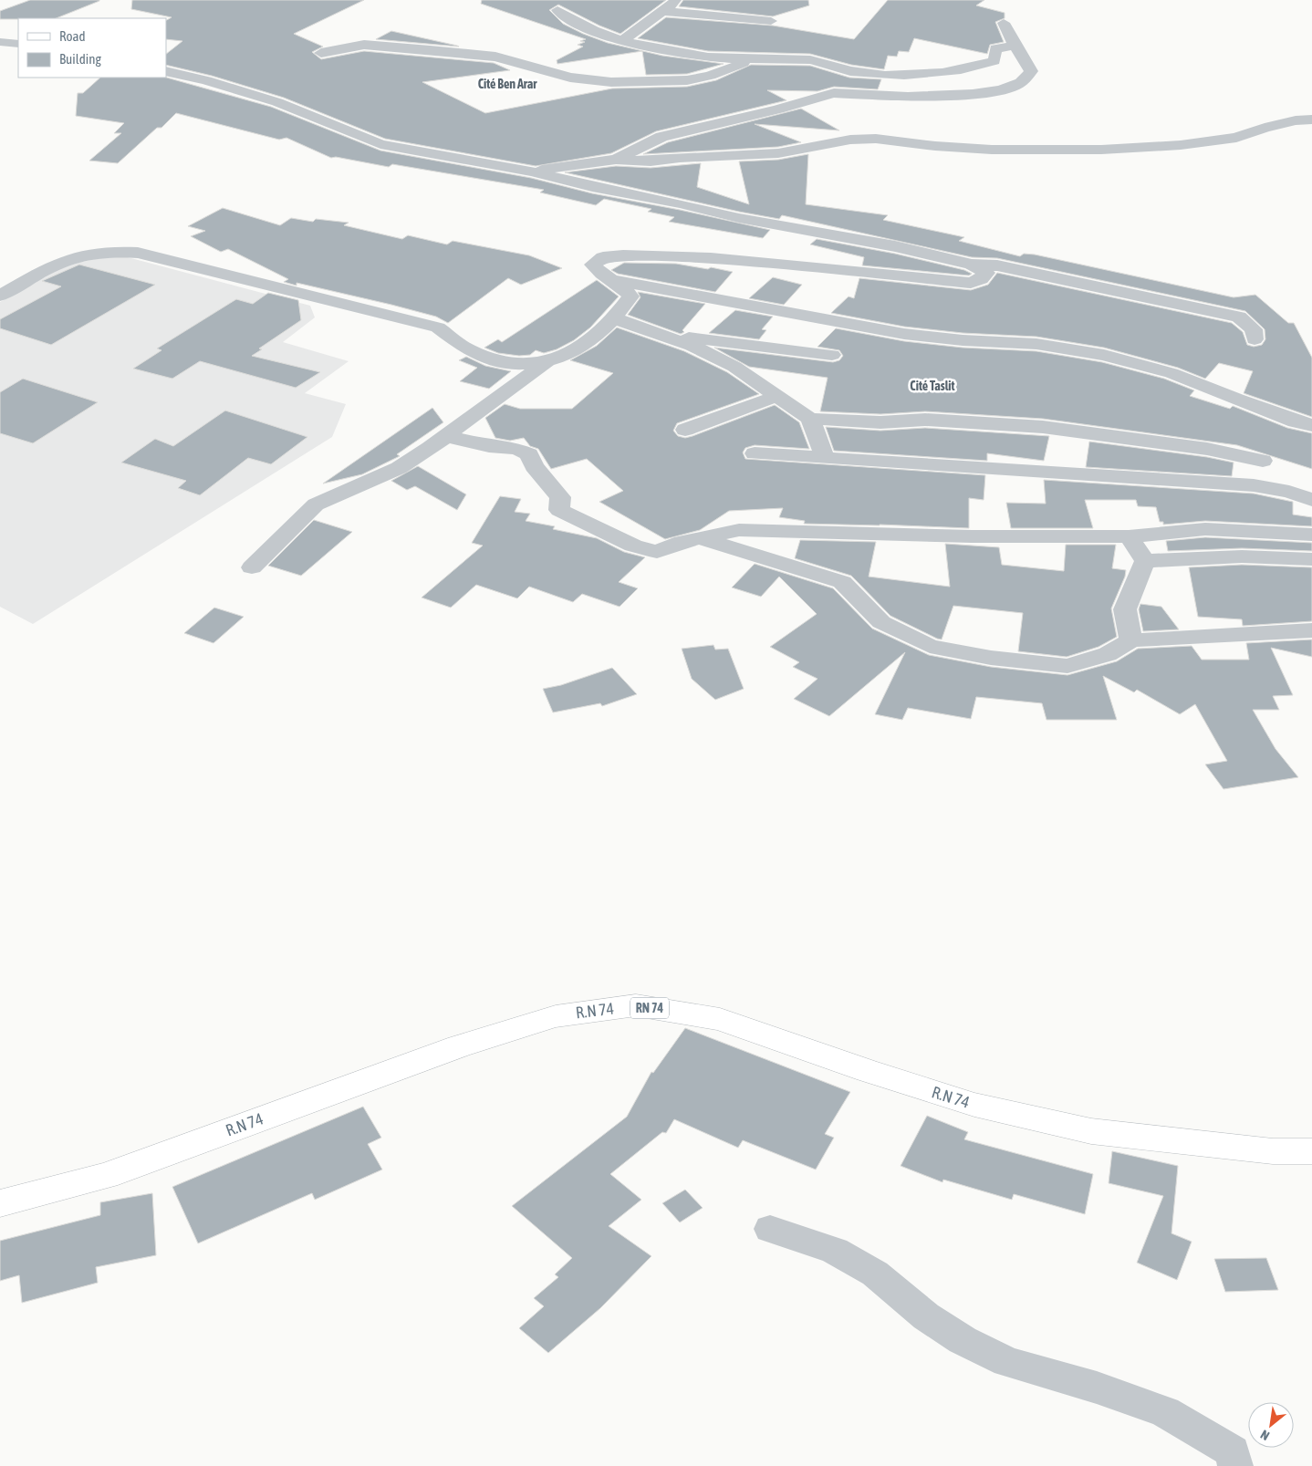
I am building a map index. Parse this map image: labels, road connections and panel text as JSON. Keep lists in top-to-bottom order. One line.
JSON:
{"streets":{"main road":["RN 74","R.N 74"]},"districts":["Cité Ben Arar","Cité Taslit"],"legend":["Road","Building"],"north":"bottom left"}
